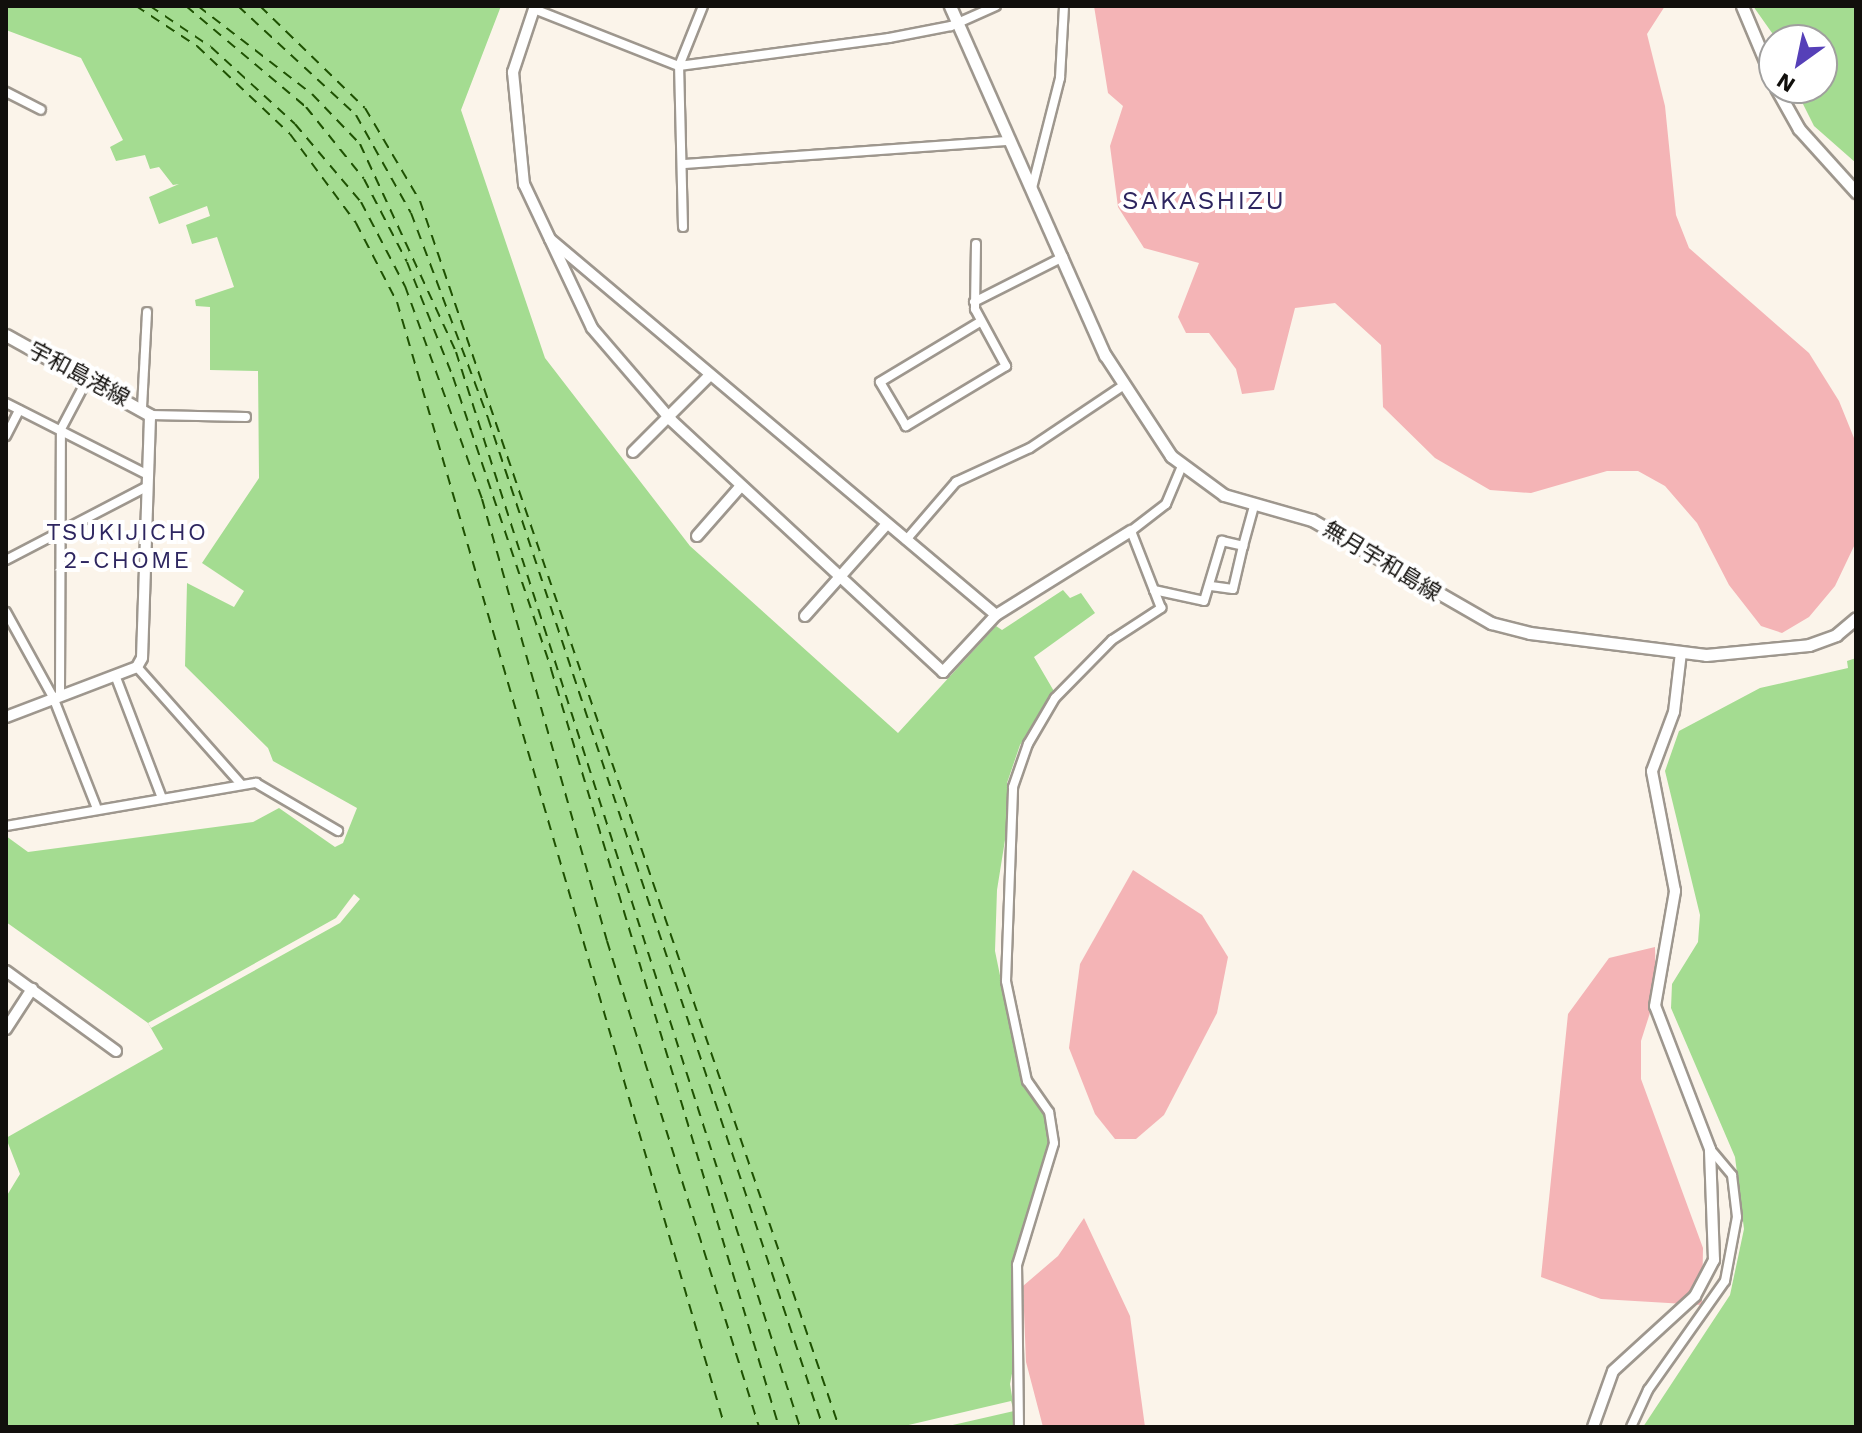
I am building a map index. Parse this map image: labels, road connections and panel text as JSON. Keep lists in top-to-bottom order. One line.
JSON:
{"streets":{"main road":["宇和島港線","無月宇和島線"]},"districts":["SAKASHIZU","TSUKIJICHO 2-CHOME"],"north":"bottom left"}
